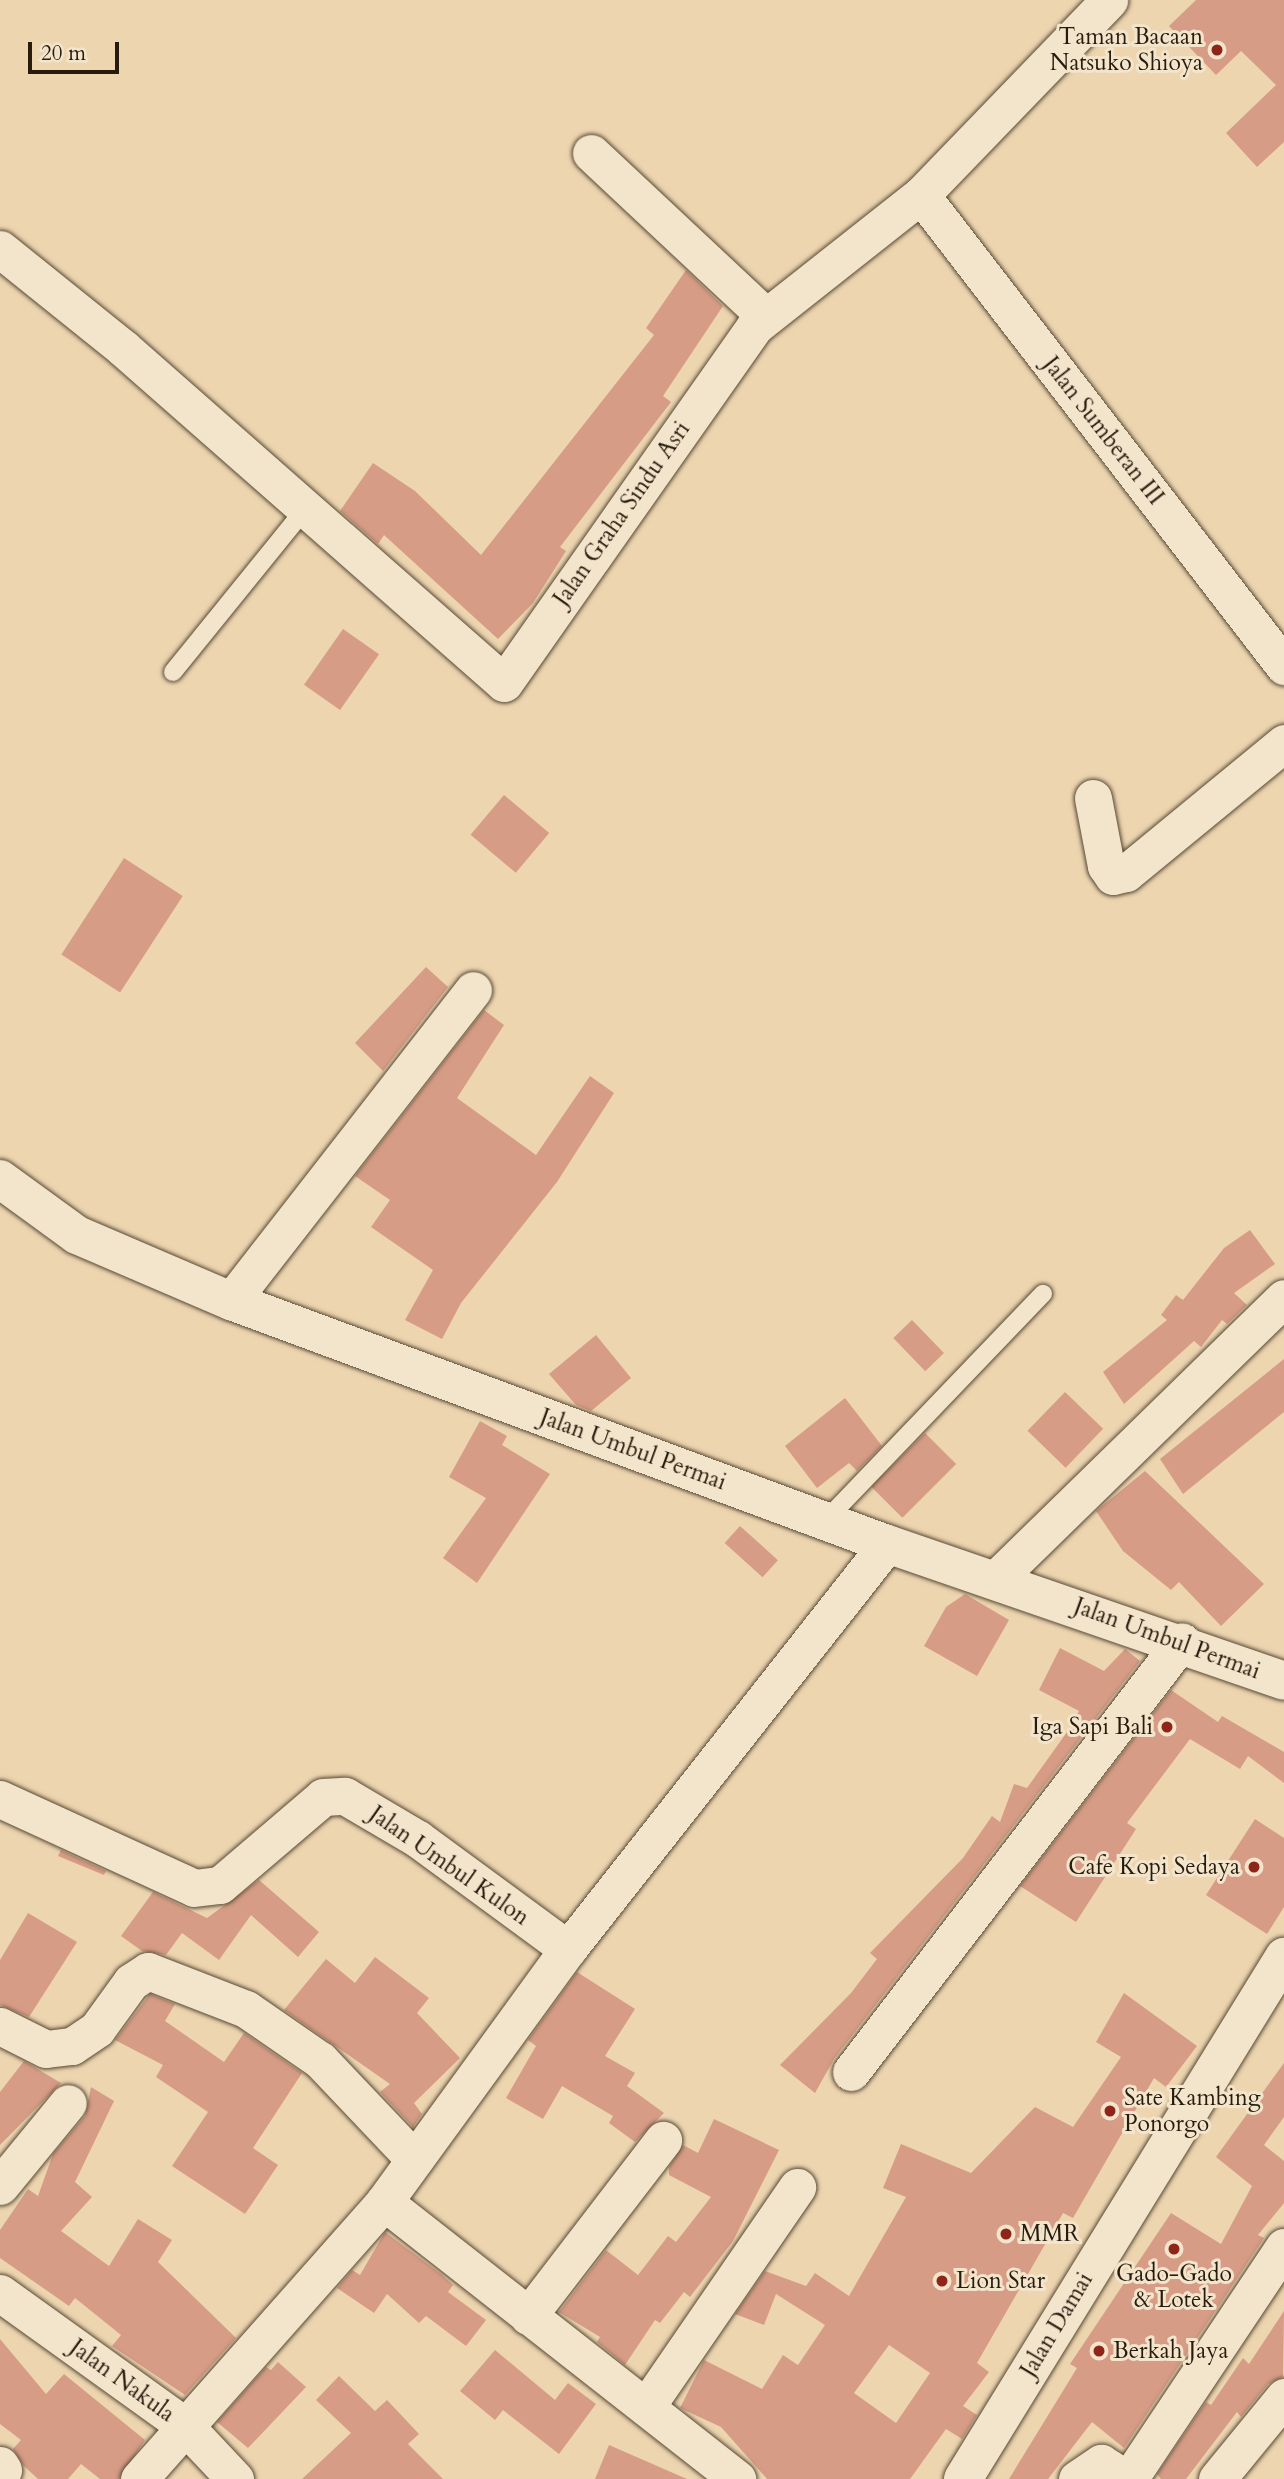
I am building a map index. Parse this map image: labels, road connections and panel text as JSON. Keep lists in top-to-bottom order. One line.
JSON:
{"streets":{"main road":["Jalan Umbul Permai","Jalan Damai"],"street":["Jalan Sumberan III","Jalan Graha Sindu Asri","Jalan Umbul Kulon","Jalan Nakula"]},"crossings":[["Jalan Sumberan III","Jalan Graha Sindu Asri"]],"places":["Taman Bacaan Natsuko Shioya","Iga Sapi Bali","Cafe Kopi Sedaya","Sate Kambing Ponorgo","MMR","Gado-Gado & Lotek","Lion Star","Berkah Jaya"],"scale_bar":"20 m"}
